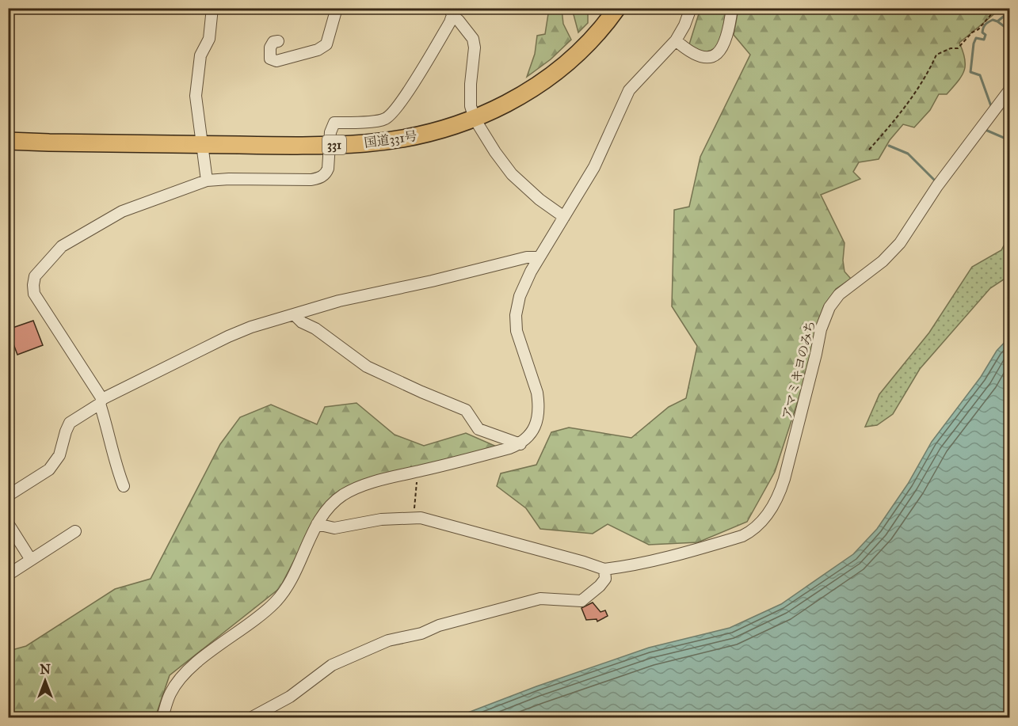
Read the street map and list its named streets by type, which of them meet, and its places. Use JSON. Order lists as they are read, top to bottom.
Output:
{
  "streets": {
    "highway": ["国道331号", "331"],
    "street": ["アマミキヨのみち"]
  },
  "north": "top"
}
